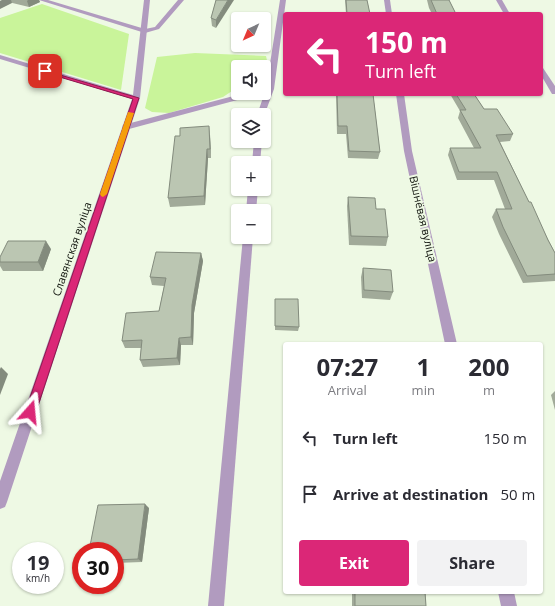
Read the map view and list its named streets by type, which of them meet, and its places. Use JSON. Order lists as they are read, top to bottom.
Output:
{
  "streets": {
    "street": ["Вішнёвая вуліца", "Славянская вуліца"]
  },
  "north": "bottom left",
  "page": {
    "map_buttons": ["+", "−"],
    "turn": ["150 m", "Turn left"],
    "eta": [
      "07:27",
      "Arrival",
      "1",
      "min",
      "200",
      "m"
    ],
    "list": [
      {
        "name": "Turn left",
        "value": "150 m"
      },
      {
        "name": "Arrive at destination",
        "value": "50 m"
      }
    ],
    "buttons": ["Exit", "Share"],
    "speed": "19 km/h",
    "limit": "30"
  }
}
